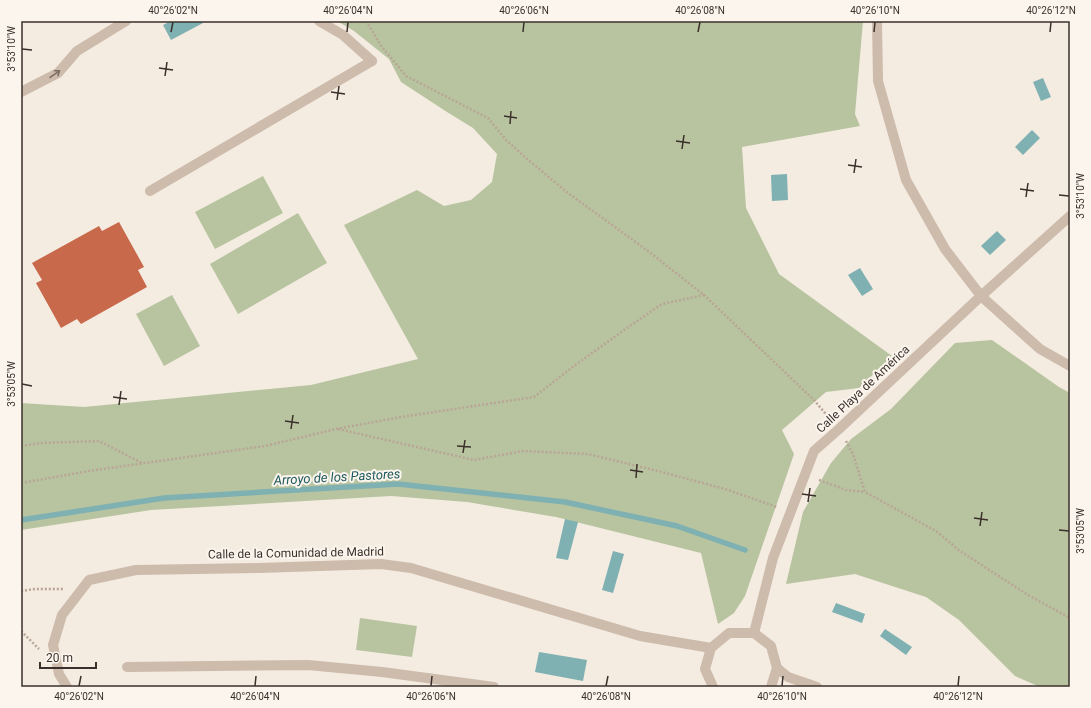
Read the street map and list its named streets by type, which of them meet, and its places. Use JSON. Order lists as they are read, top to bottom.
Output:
{
  "streets": {
    "street": ["Calle Playa de América", "Calle de la Comunidad de Madrid"]
  },
  "water": ["Arroyo de los Pastores"],
  "scale_bar": "20 m",
  "coordinates": [
    "40°26'02\"N",
    "40°26'04\"N",
    "40°26'06\"N",
    "40°26'08\"N",
    "40°26'10\"N",
    "40°26'12\"N",
    "3°53'10\"W",
    "3°53'05\"W"
  ]
}
